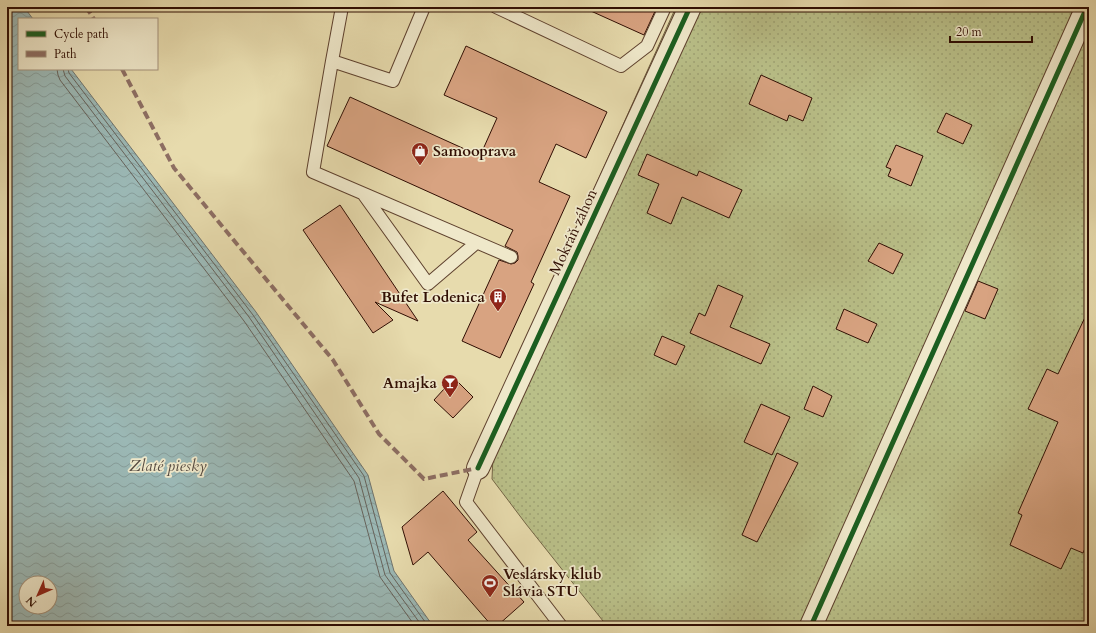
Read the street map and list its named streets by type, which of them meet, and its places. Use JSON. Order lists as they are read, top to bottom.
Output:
{
  "streets": {
    "street": ["Mokráň záhon"]
  },
  "water": ["Zlaté piesky"],
  "places": {
    "shop": ["Samooprava"],
    "building": ["Bufet Lodenica"],
    "bar": ["Amajka"],
    "sports": ["Veslársky klub Slávia STU"]
  },
  "legend": ["Cycle path", "Path"],
  "scale_bar": "20 m",
  "north": "bottom left"
}
